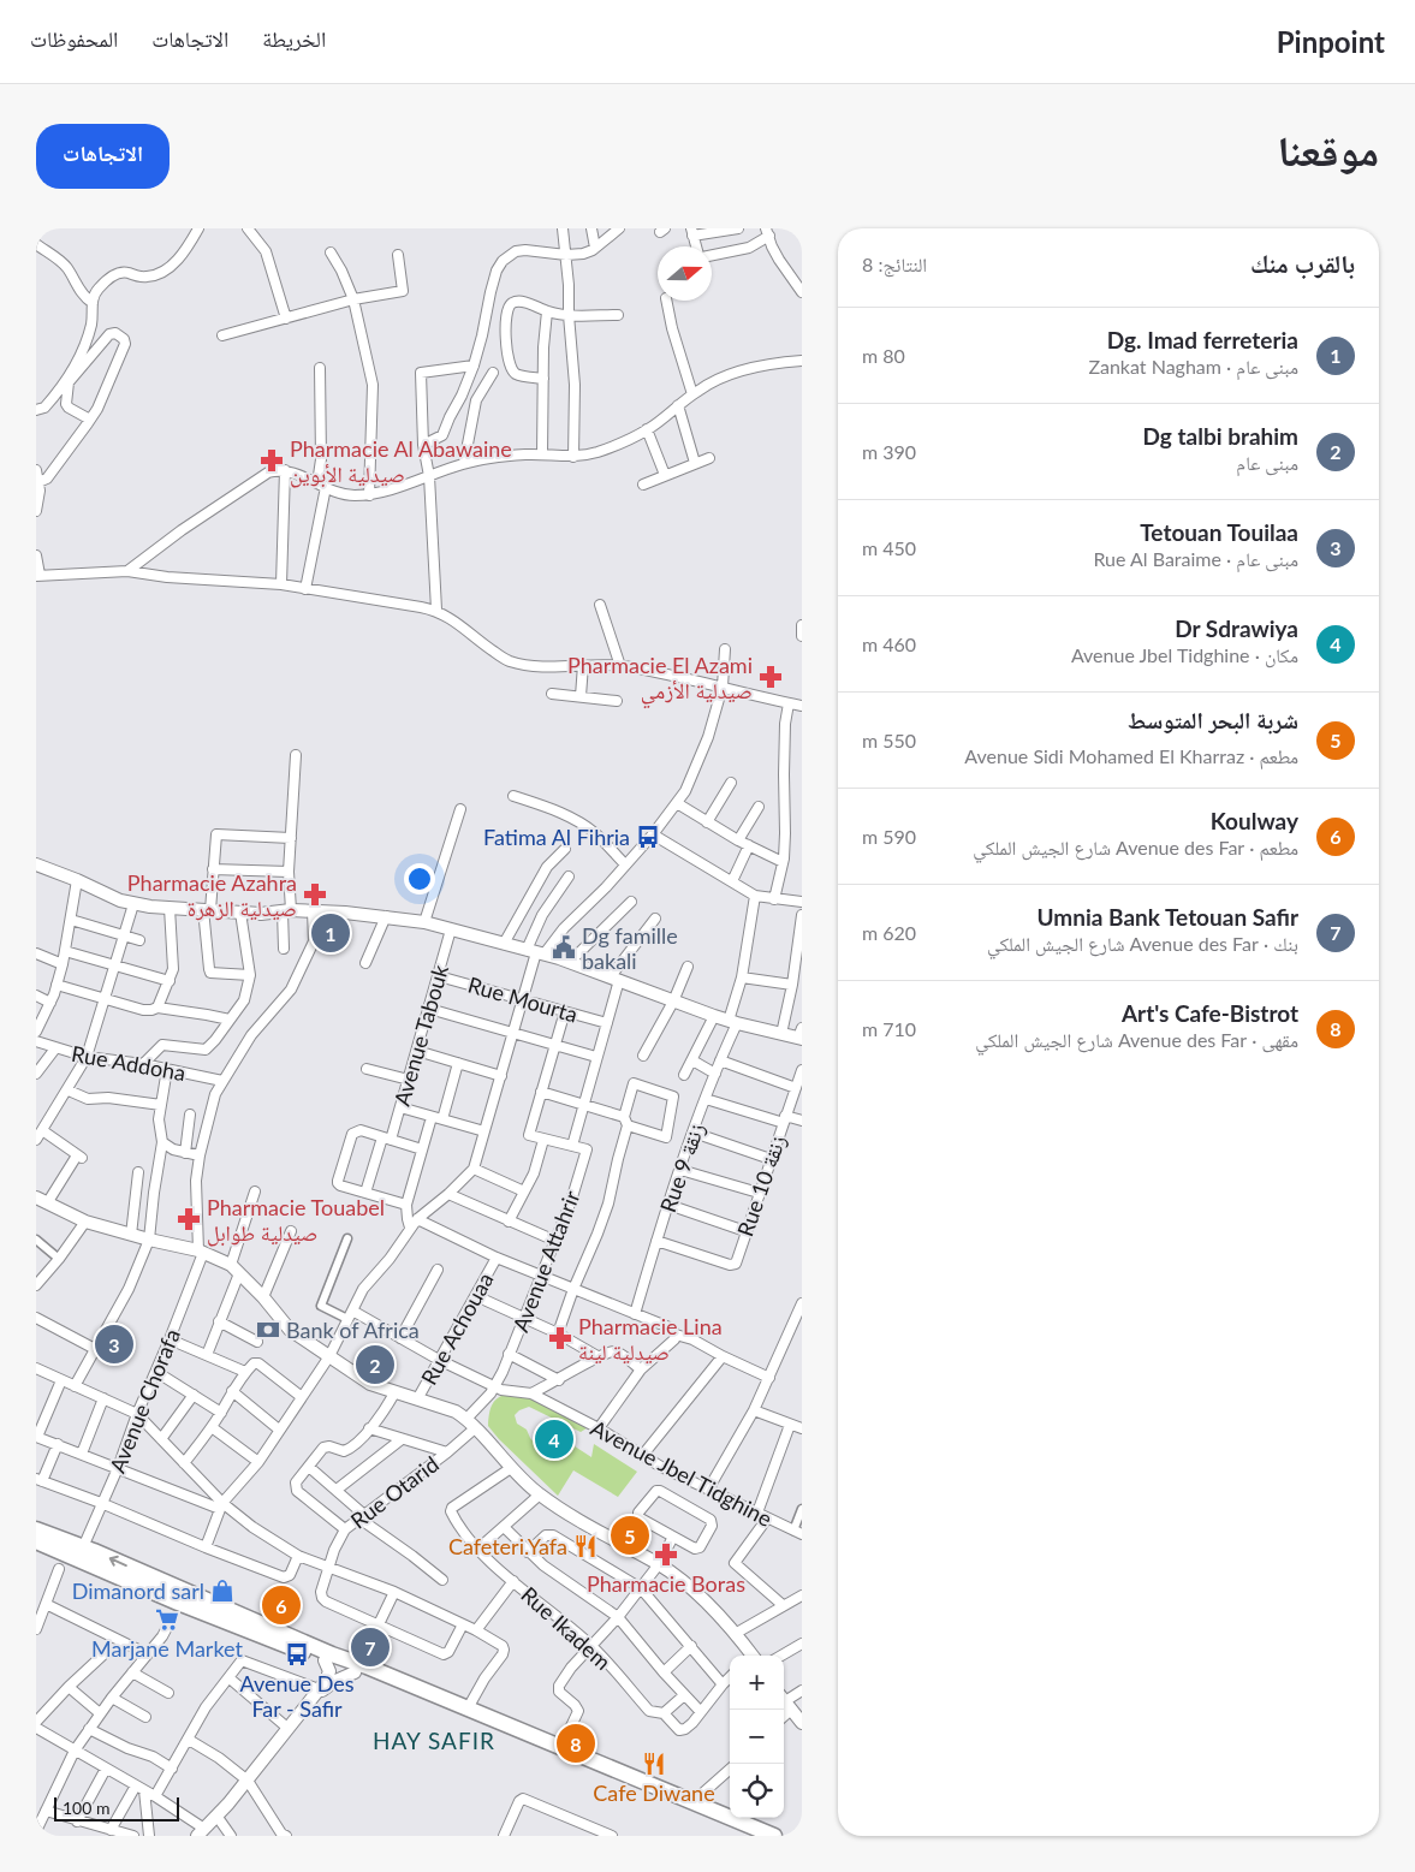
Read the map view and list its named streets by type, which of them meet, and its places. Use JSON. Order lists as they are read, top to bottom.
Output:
{
  "streets": {
    "street": [
      "Rue Mourta",
      "Avenue Tabouk",
      "Rue Addoha",
      "Rue 9 زنقة",
      "Rue 10 زنقة",
      "Avenue Attahrir",
      "Rue Achouaa",
      "Avenue Chorafa",
      "Avenue Jbel Tidghine",
      "Rue Otarid",
      "Rue Ikadem"
    ]
  },
  "crossings": [
    ["Rue Mourta", "Avenue Tabouk"],
    ["Rue 9 زنقة", "Rue 10 زنقة"],
    ["Avenue Attahrir", "Avenue Jbel Tidghine"],
    ["Avenue Attahrir", "Rue Otarid"],
    ["Rue Achouaa", "Avenue Jbel Tidghine"]
  ],
  "districts": ["HAY SAFIR"],
  "places": {
    "pharmacy": [
      "Pharmacie Al Abawaine صيدلية الأبوين",
      "Pharmacie El Azami صيدلية الأزمي",
      "Pharmacie Azahra صيدلية الزهرة",
      "Pharmacie Touabel صيدلية طوابل",
      "Pharmacie Lina صيدلية لينة",
      "Pharmacie Boras"
    ],
    "bus stop": ["Fatima Al Fihria", "Avenue Des Far - Safir"],
    "public building": ["Dg famille bakali"],
    "bank": ["Bank of Africa"],
    "restaurant": ["Cafeteri.Yafa", "Cafe Diwane"],
    "shop": ["Dimanord sarl"],
    "supermarket": ["Marjane Market"]
  },
  "scale_bar": "100 m",
  "north": "right",
  "page": {
    "header": "Pinpoint",
    "nav": ["الخريطة", "الاتجاهات", "المحفوظات"],
    "title": "موقعنا",
    "buttons": "الاتجاهات",
    "heading": ["بالقرب منك", "النتائج: 8"],
    "list": [
      {
        "mark": "1",
        "name": "Dg. Imad ferreteria",
        "note": "مبنى عام · Zankat Nagham",
        "value": "80 m"
      },
      {
        "mark": "2",
        "name": "Dg talbi brahim",
        "note": "مبنى عام",
        "value": "390 m"
      },
      {
        "mark": "3",
        "name": "Tetouan Touilaa",
        "note": "مبنى عام · Rue Al Baraime",
        "value": "450 m"
      },
      {
        "mark": "4",
        "name": "Dr Sdrawiya",
        "note": "مكان · Avenue Jbel Tidghine",
        "value": "460 m"
      },
      {
        "mark": "5",
        "name": "شربة البحر المتوسط",
        "note": "مطعم · Avenue Sidi Mohamed El Kharraz",
        "value": "550 m"
      },
      {
        "mark": "6",
        "name": "Koulway",
        "note": "مطعم · Avenue des Far شارع الجيش الملكي",
        "value": "590 m"
      },
      {
        "mark": "7",
        "name": "Umnia Bank Tetouan Safir",
        "note": "بنك · Avenue des Far شارع الجيش الملكي",
        "value": "620 m"
      },
      {
        "mark": "8",
        "name": "Art's Cafe-Bistrot",
        "note": "مقهى · Avenue des Far شارع الجيش الملكي",
        "value": "710 m"
      }
    ],
    "pins": [
      "1",
      "3",
      "2",
      "4",
      "5",
      "6",
      "7",
      "8"
    ],
    "map_buttons": ["+", "−"],
    "scale": "100 m"
  }
}
